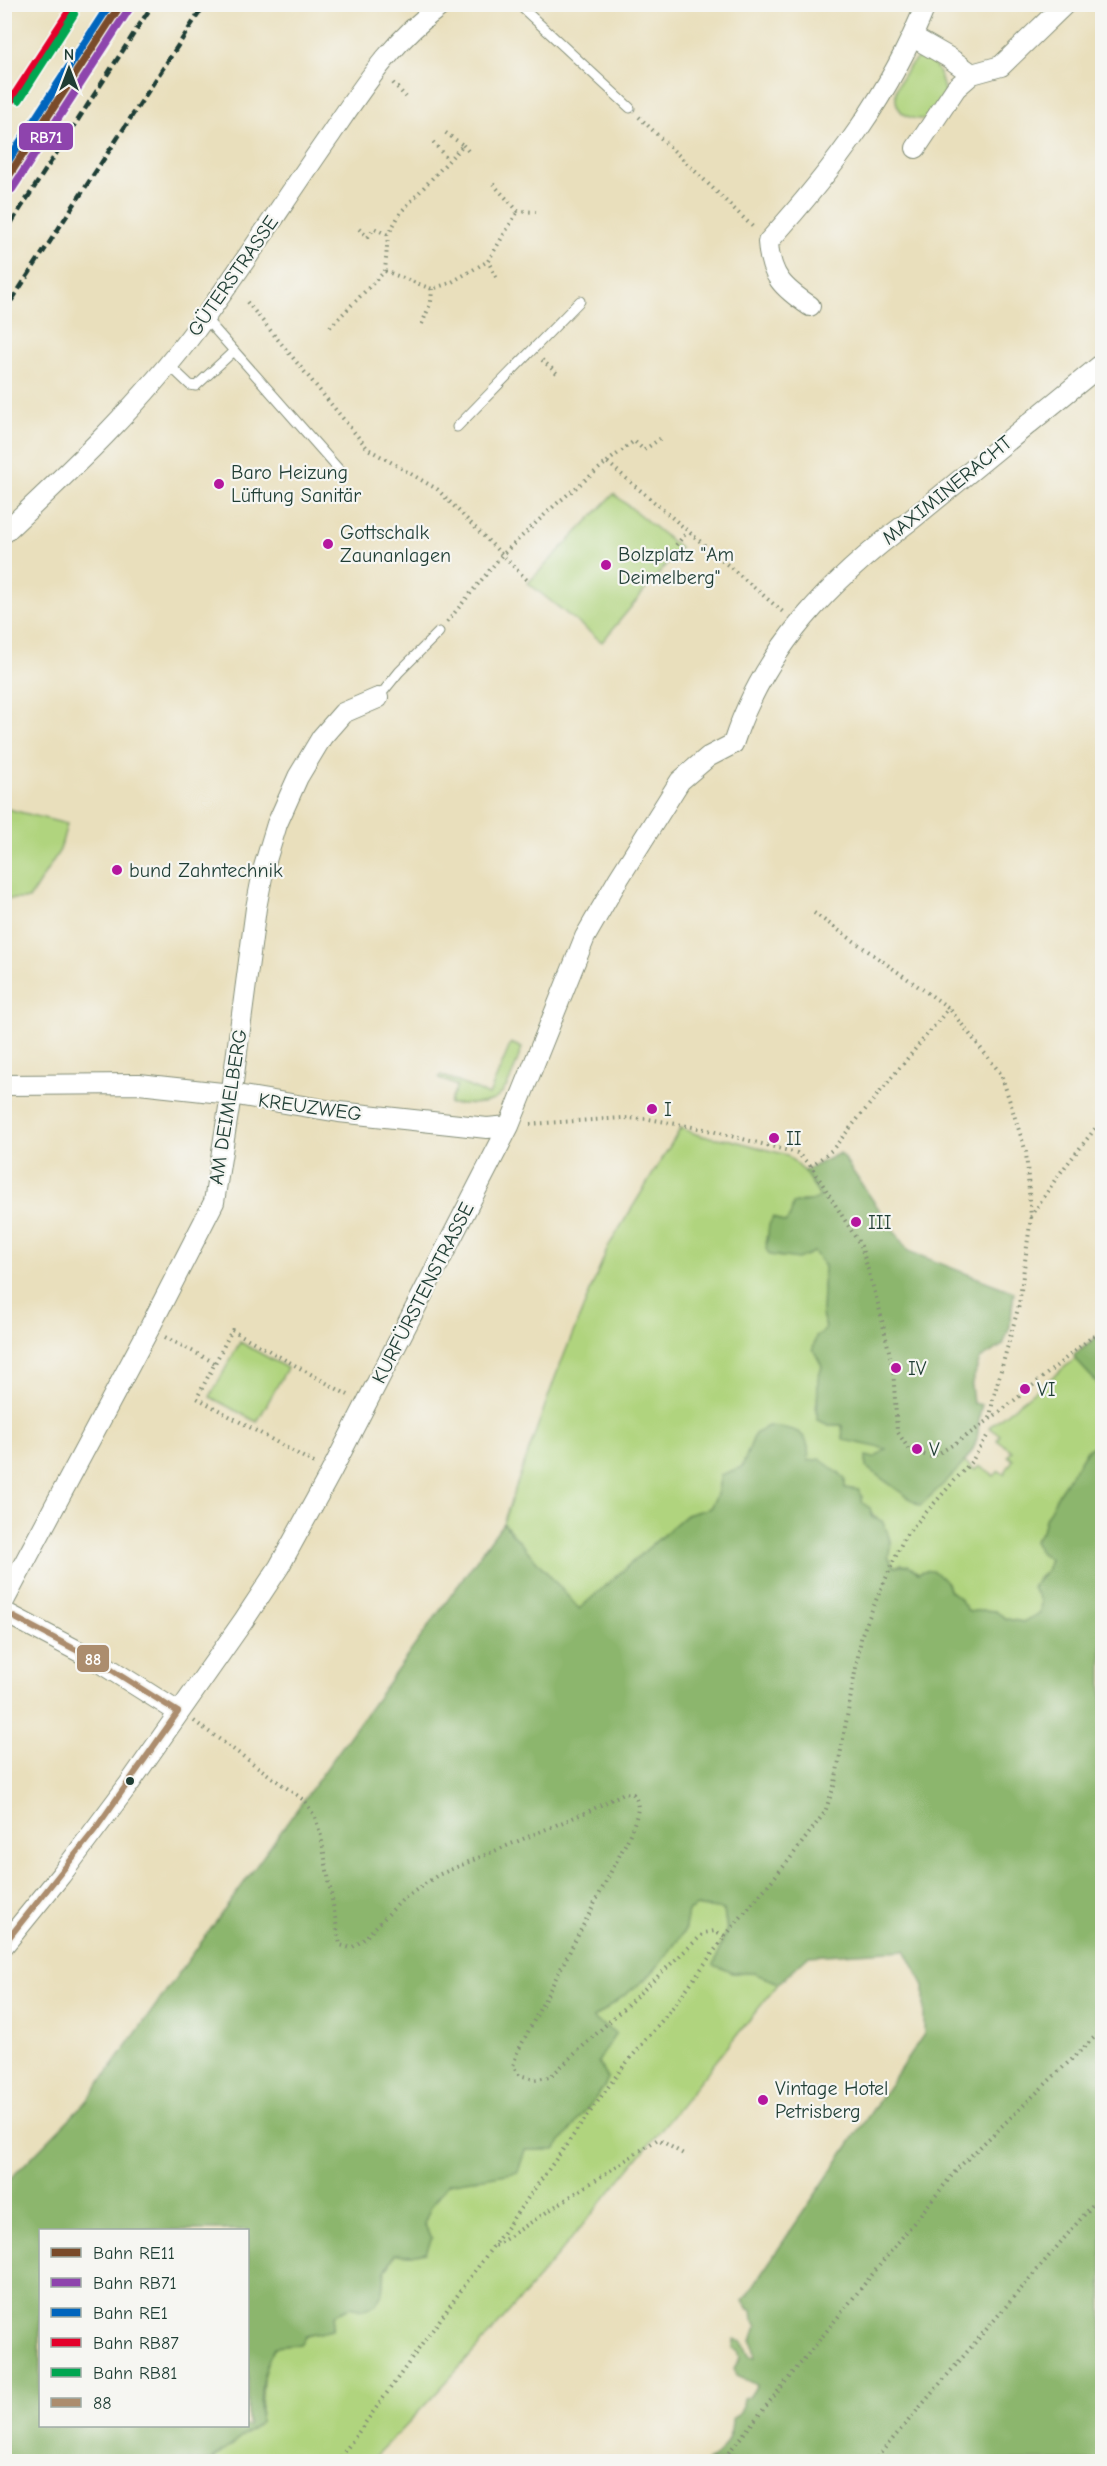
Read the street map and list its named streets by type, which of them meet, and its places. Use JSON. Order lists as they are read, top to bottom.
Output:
{
  "streets": {
    "street": [
      "GÜTERSTRASSE",
      "MAXIMINERACHT",
      "AM DEIMELBERG",
      "KREUZWEG",
      "KURFÜRSTENSTRASSE"
    ]
  },
  "crossings": [
    ["MAXIMINERACHT", "KURFÜRSTENSTRASSE"],
    ["AM DEIMELBERG", "KREUZWEG"],
    ["KREUZWEG", "KURFÜRSTENSTRASSE"]
  ],
  "places": [
    "Baro Heizung Lüftung Sanitär",
    "Gottschalk Zaunanlagen",
    "Bolzplatz \"Am Deimelberg\"",
    "bund Zahntechnik",
    "I",
    "II",
    "III",
    "IV",
    "VI",
    "V",
    "Vintage Hotel Petrisberg"
  ],
  "lines": [
    "rail line RE11",
    "rail line RE1",
    "rail line RB87",
    "rail line RB71",
    "rail line RB81",
    "transit line 88"
  ],
  "legend": [
    "Bahn RE11",
    "Bahn RB71",
    "Bahn RE1",
    "Bahn RB87",
    "Bahn RB81",
    "88"
  ],
  "north": "top"
}
